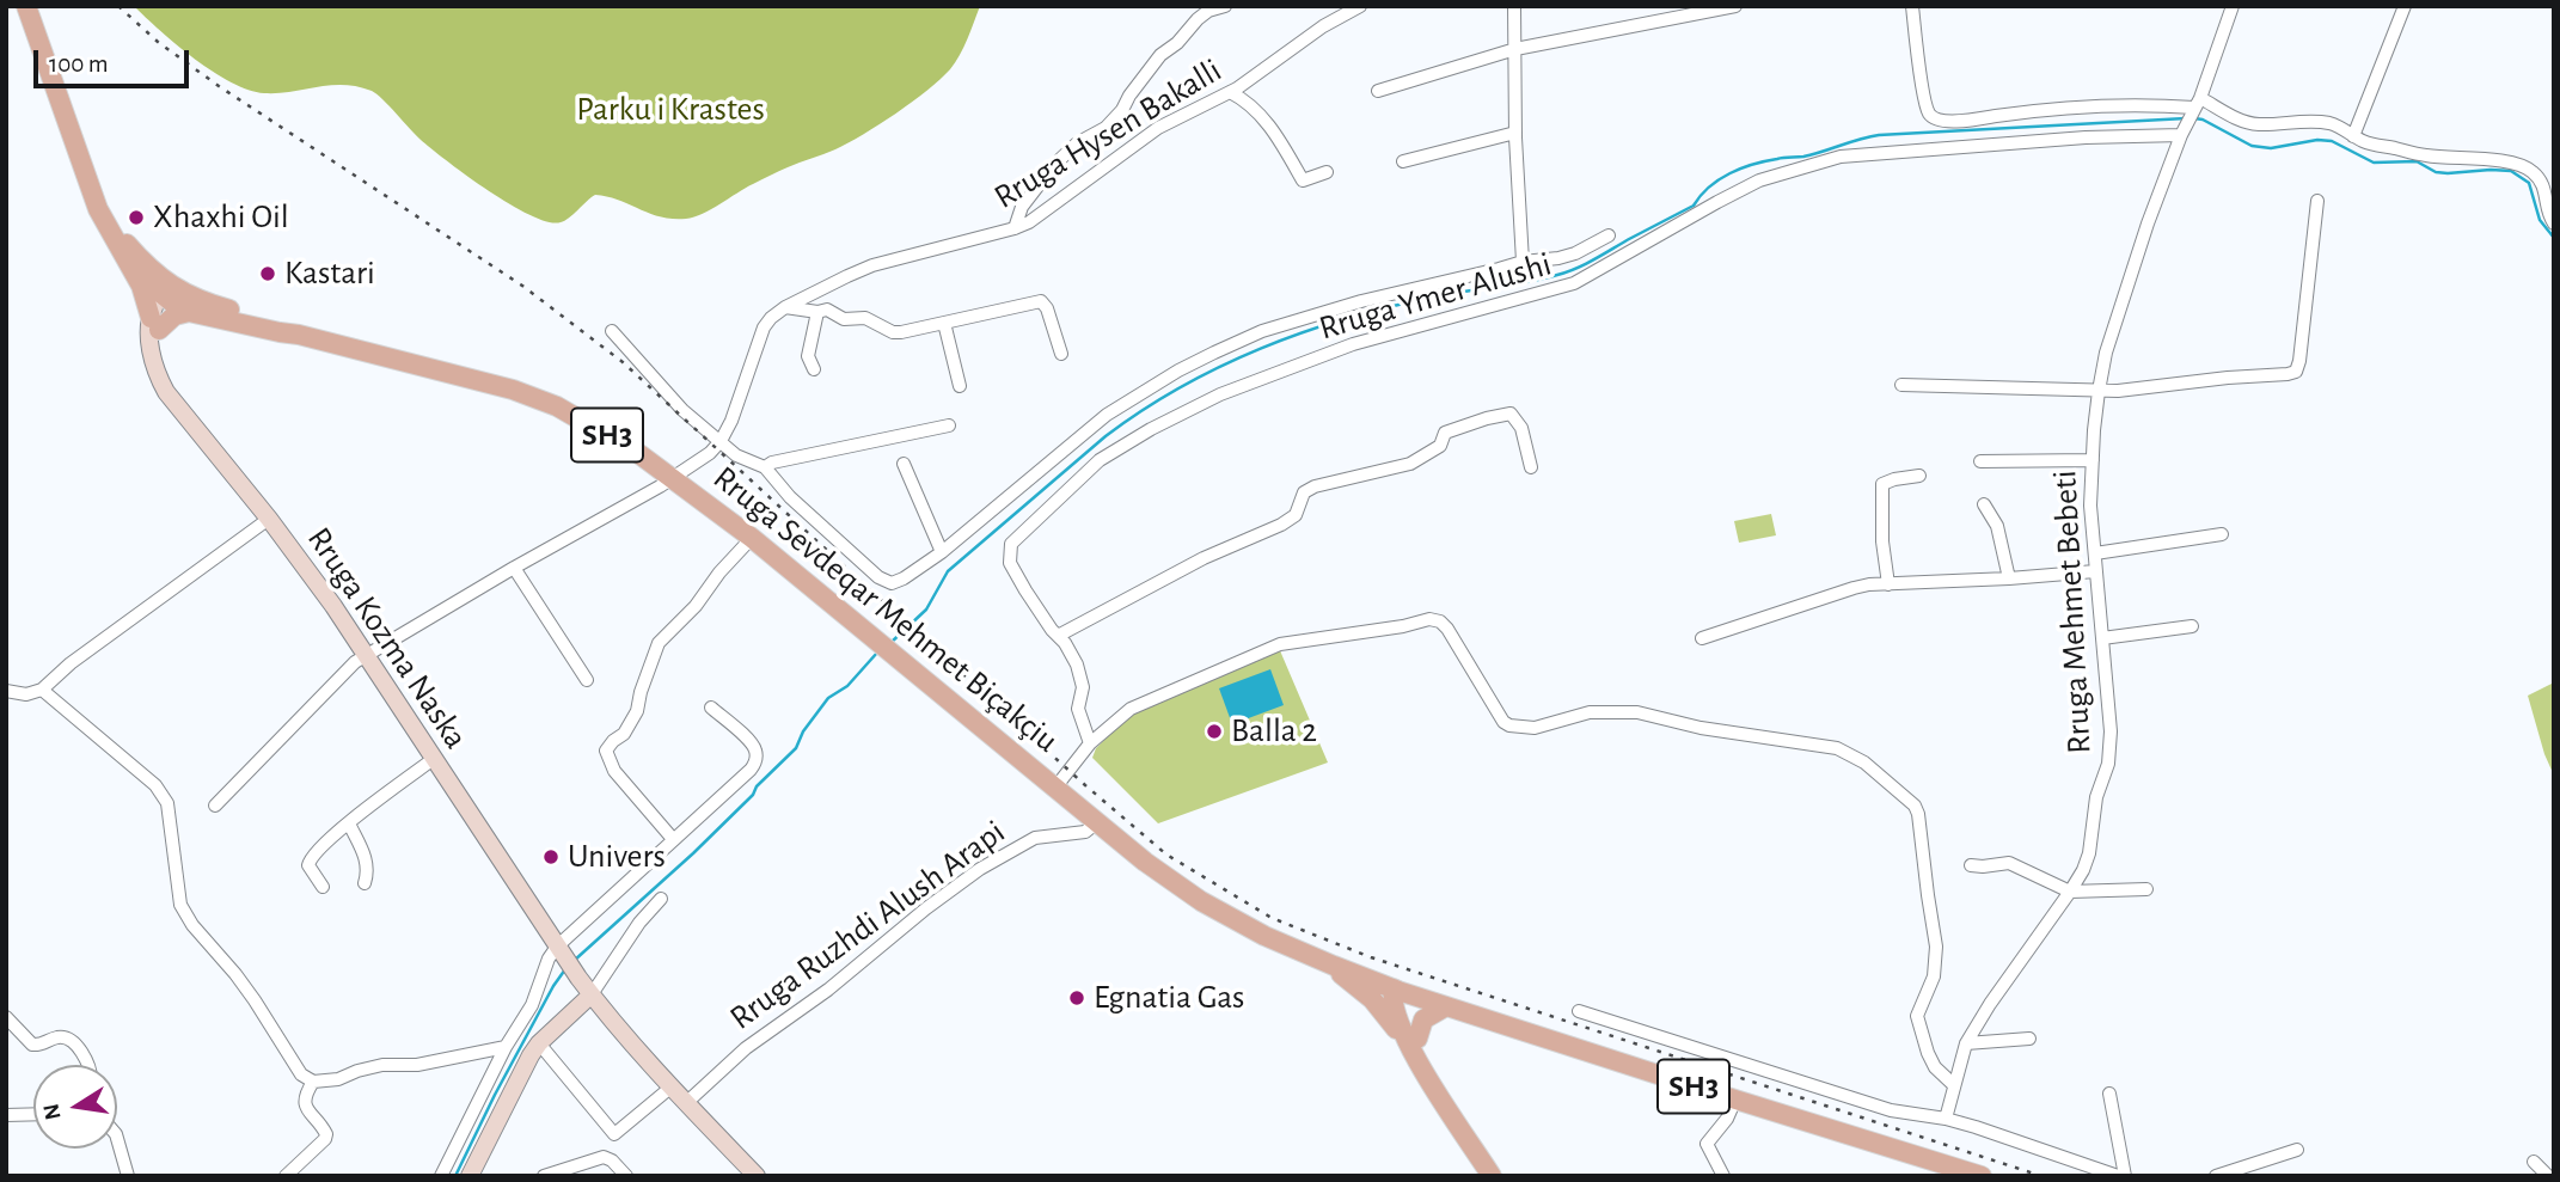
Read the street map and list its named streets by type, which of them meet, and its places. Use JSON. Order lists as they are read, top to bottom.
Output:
{
  "streets": {
    "main road": ["SH3", "Rruga Sevdeqar Mehmet Biçakçiu", "Rruga Kozma Naska"],
    "street": [
      "Rruga Hysen Bakalli",
      "Rruga Ymer Alushi",
      "Rruga Mehmet Bebeti",
      "Rruga Ruzhdi Alush Arapi"
    ]
  },
  "crossings": [
    ["Rruga Hysen Bakalli", "Rruga Sevdeqar Mehmet Biçakçiu"],
    ["Rruga Hysen Bakalli", "Rruga Kozma Naska"],
    ["Rruga Ymer Alushi", "Rruga Mehmet Bebeti"],
    ["SH3", "Rruga Sevdeqar Mehmet Biçakçiu"],
    ["Rruga Sevdeqar Mehmet Biçakçiu", "Rruga Ruzhdi Alush Arapi"]
  ],
  "parks": ["Parku i Krastes"],
  "places": [
    "Xhaxhi Oil",
    "Kastari",
    "Balla 2",
    "Univers",
    "Egnatia Gas"
  ],
  "scale_bar": "100 m",
  "north": "left"
}
